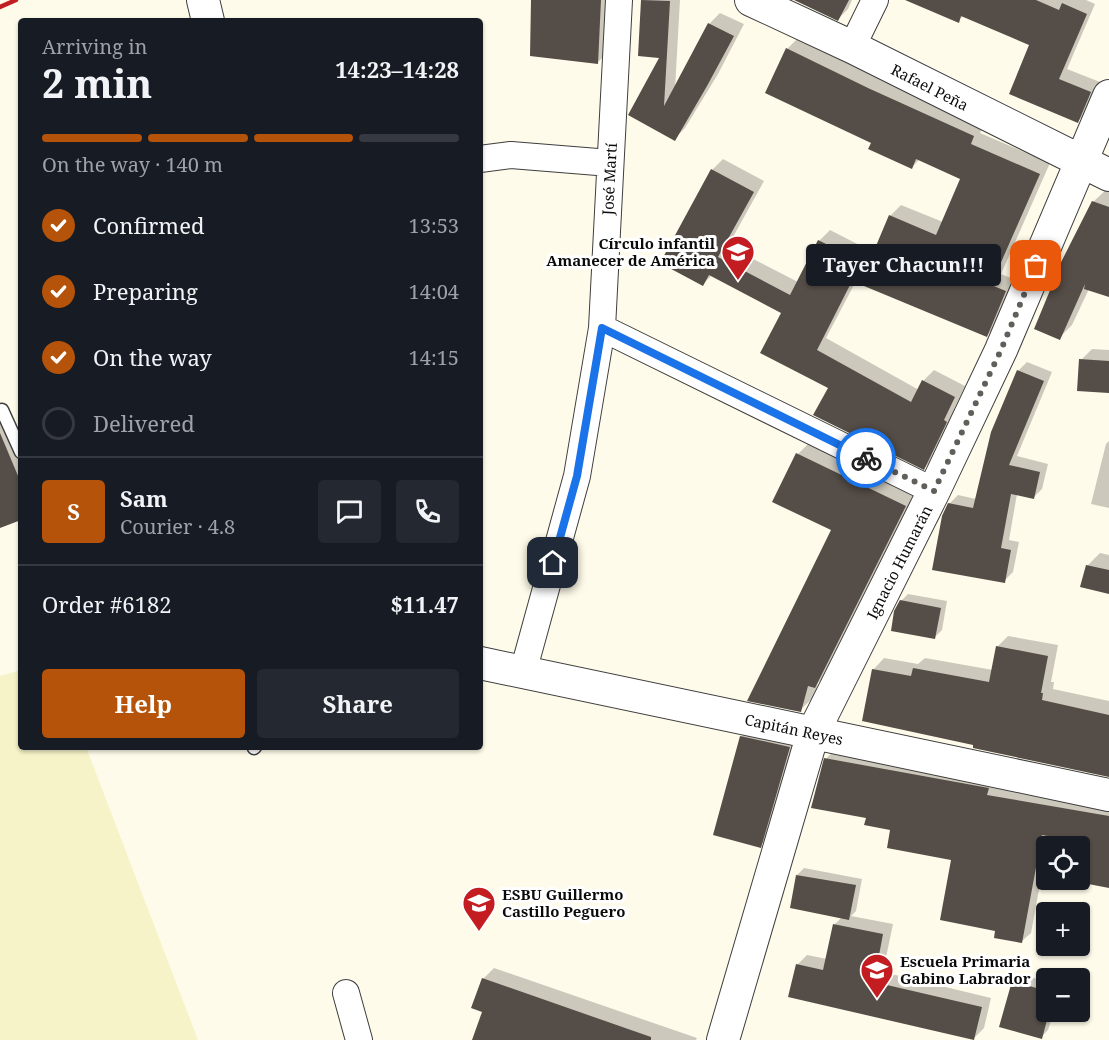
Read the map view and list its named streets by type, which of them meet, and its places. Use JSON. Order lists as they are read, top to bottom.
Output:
{
  "streets": {
    "street": [
      "Rafael Peña",
      "José Martí",
      "Ignacio Humarán",
      "Capitán Reyes"
    ]
  },
  "crossings": [
    ["Rafael Peña", "Ignacio Humarán"],
    ["José Martí", "Capitán Reyes"],
    ["Ignacio Humarán", "Capitán Reyes"]
  ],
  "places": {
    "other": ["Tayer Chacun!!!"],
    "school or university": ["Círculo infantil Amanecer de América", "ESBU Guillermo Castillo Peguero", "Escuela Primaria Gabino Labrador"]
  },
  "page": {
    "heading": ["2 min", "Arriving in", "14:23–14:28"],
    "panel": [
      "Sam",
      "Courier · 4.8",
      "Order #6182",
      "$11.47"
    ],
    "bar": "On the way · 140 m",
    "list": [
      ["Confirmed", "13:53"],
      ["Preparing", "14:04"],
      ["On the way", "14:15"],
      "Delivered"
    ],
    "bubble": "Tayer Chacun!!!",
    "round": "S",
    "buttons": ["Help", "Share"],
    "map_buttons": ["+", "−"]
  }
}
